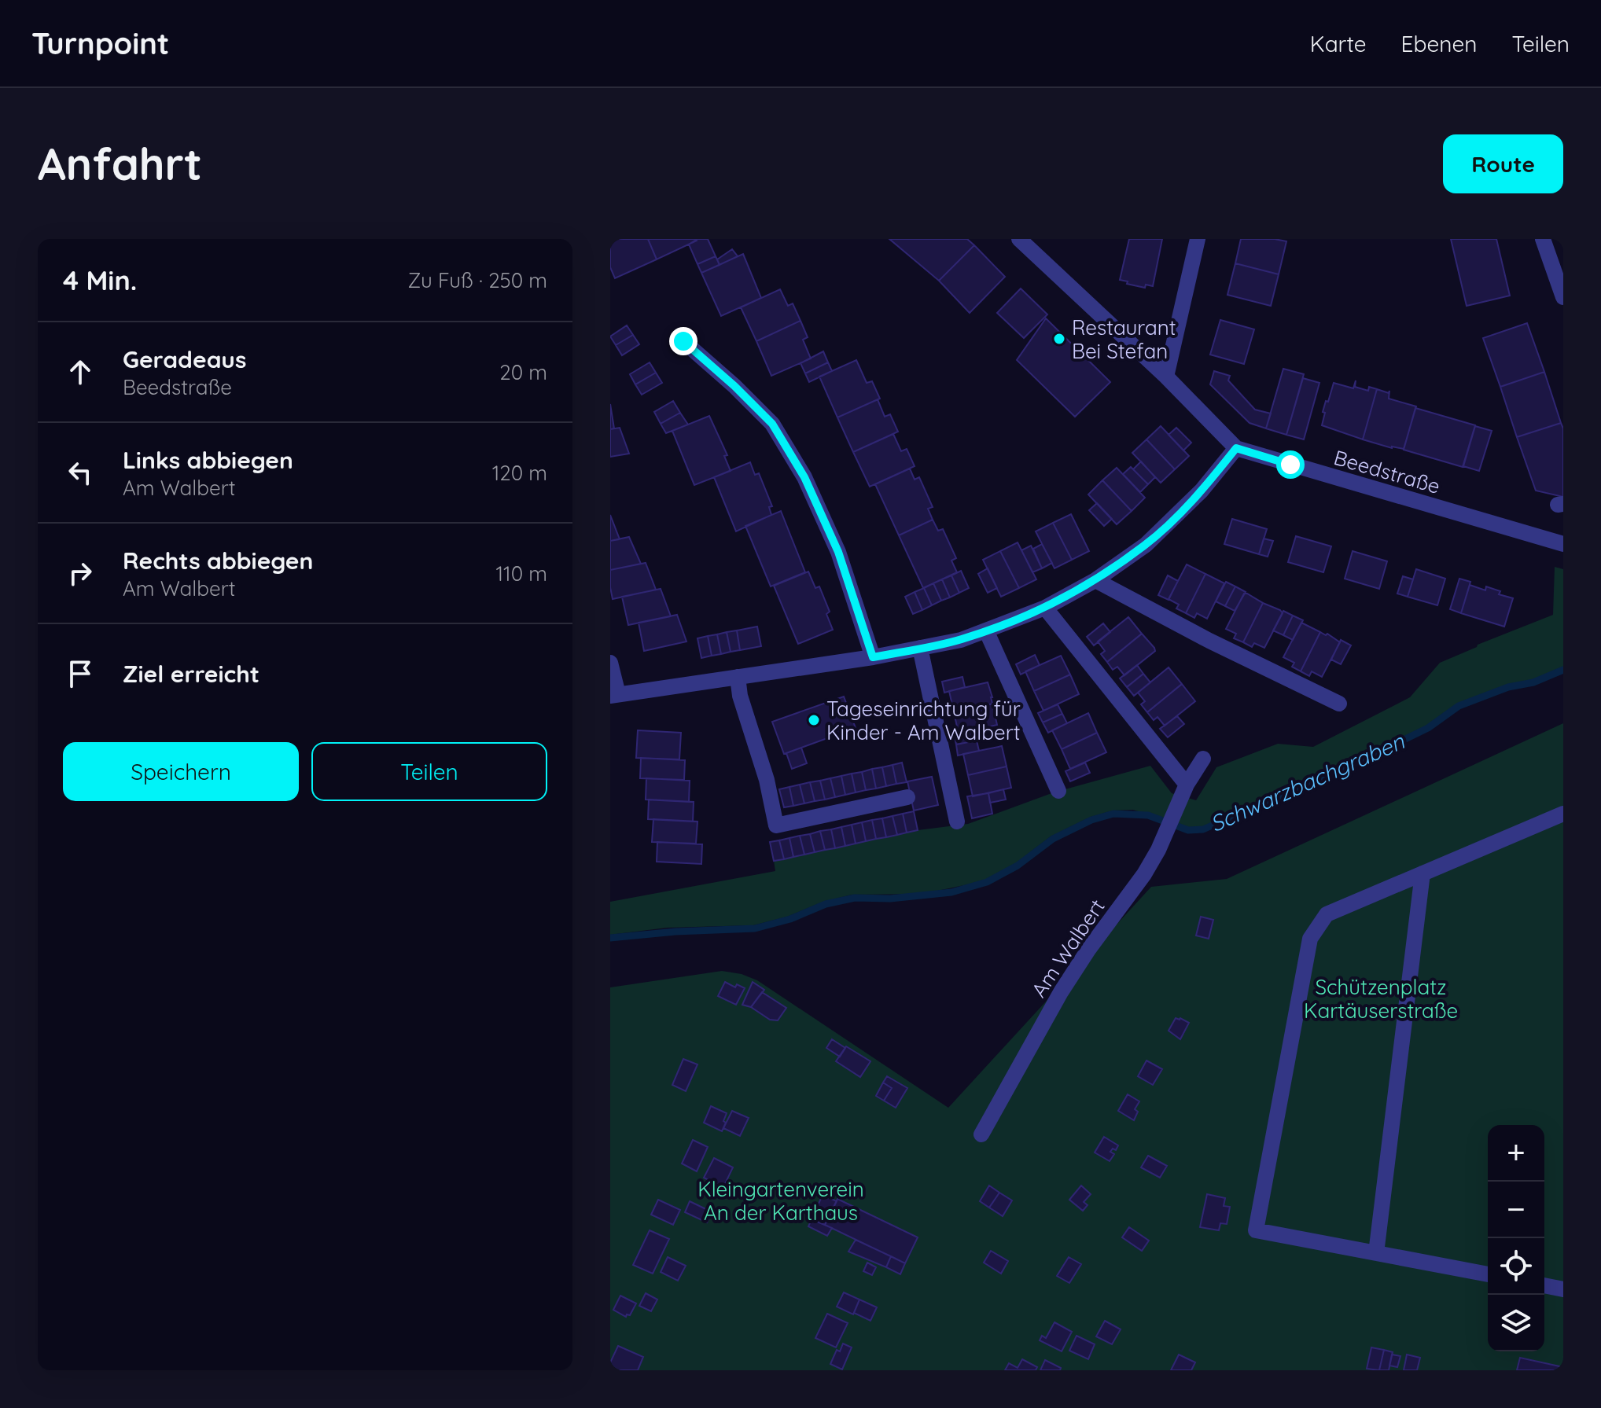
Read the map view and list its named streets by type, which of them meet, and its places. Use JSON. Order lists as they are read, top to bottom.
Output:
{
  "streets": {
    "street": ["Beedstraße", "Am Walbert"]
  },
  "water": ["Schwarzbachgraben"],
  "parks": ["Schützenplatz Kartäuserstraße", "Kleingartenverein An der Karthaus"],
  "places": ["Restaurant Bei Stefan", "Tageseinrichtung für Kinder - Am Walbert"],
  "page": {
    "header": "Turnpoint",
    "nav": ["Karte", "Ebenen", "Teilen"],
    "buttons": [
      "Route",
      ["Speichern", "Teilen"]
    ],
    "title": "Anfahrt",
    "heading": ["4 Min.", "Zu Fuß · 250 m"],
    "list": [
      ["Geradeaus", "Beedstraße", "20 m"],
      ["Links abbiegen", "Am Walbert", "120 m"],
      ["Rechts abbiegen", "Am Walbert", "110 m"],
      "Ziel erreicht"
    ],
    "map_buttons": ["+", "−"]
  }
}
